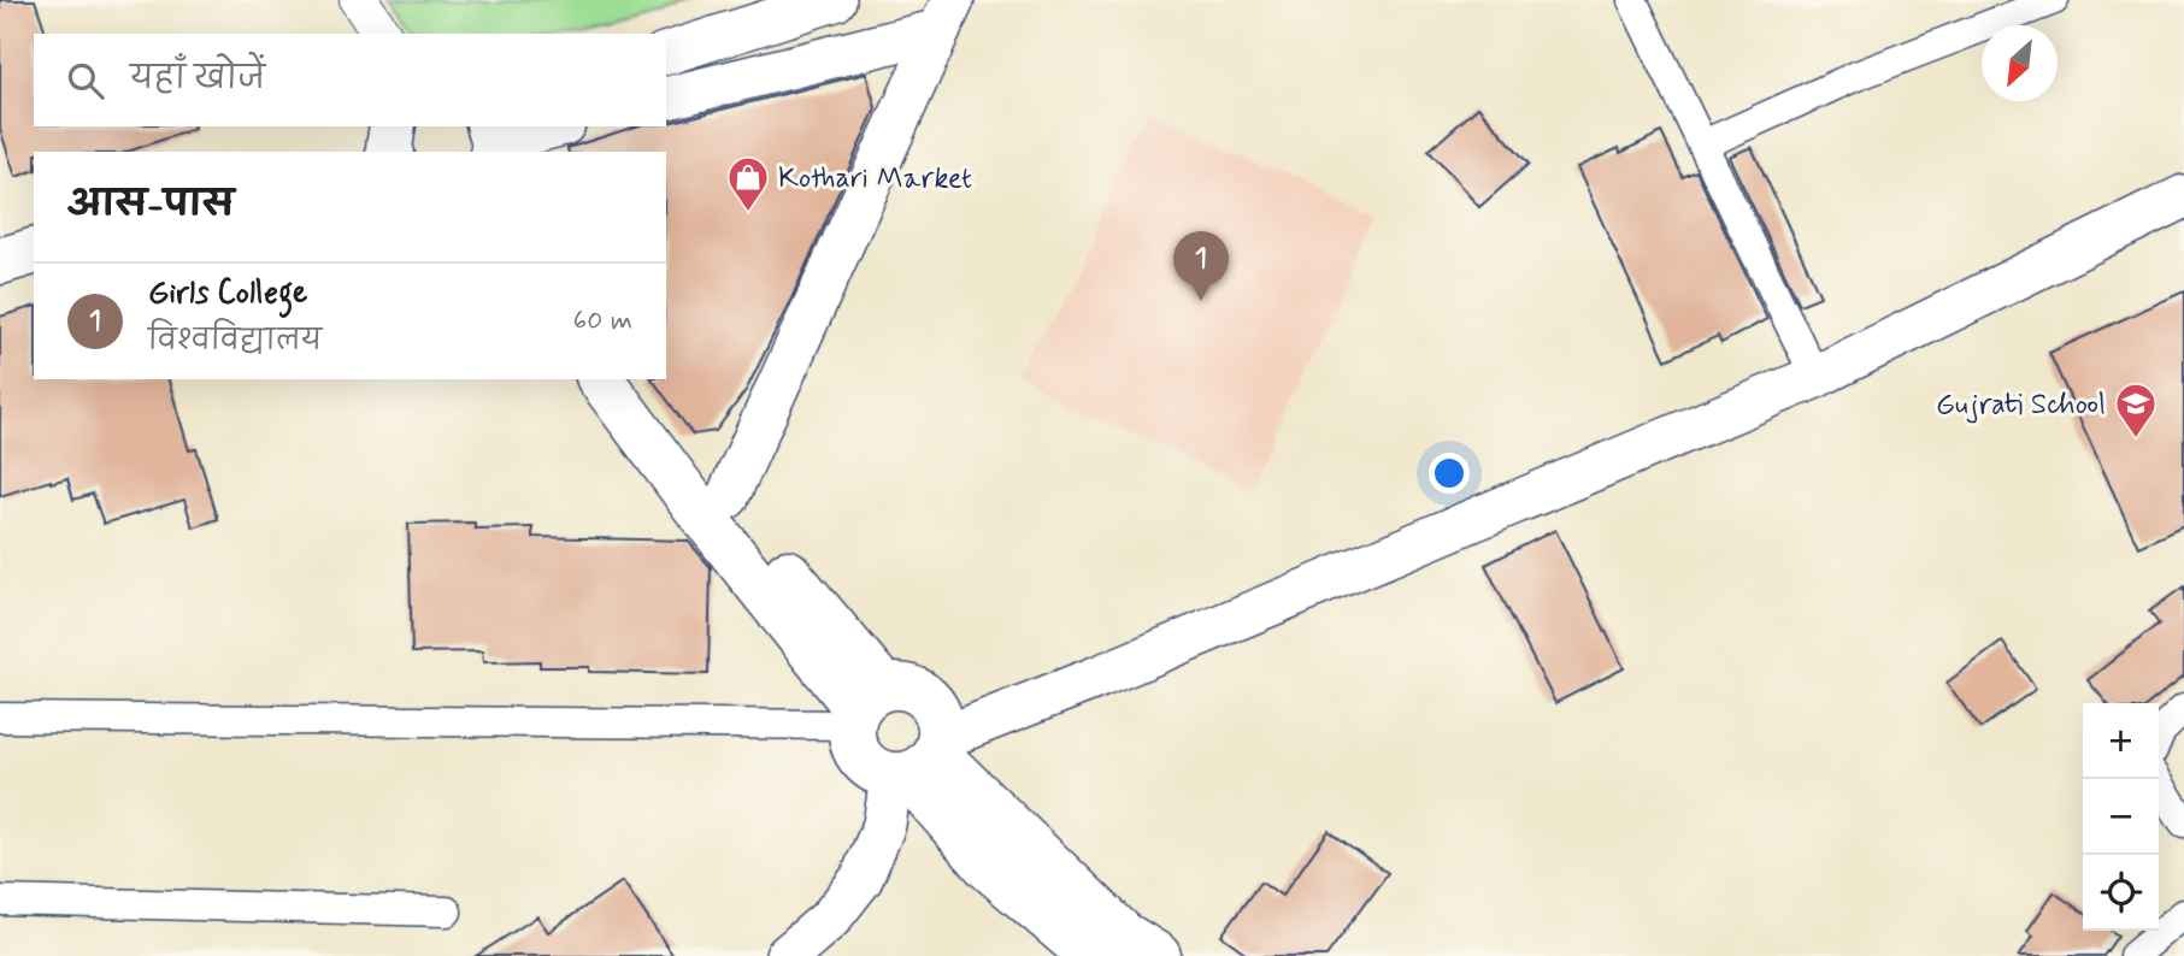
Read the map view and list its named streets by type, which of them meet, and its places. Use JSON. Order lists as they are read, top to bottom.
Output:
{
  "places": {
    "shop": ["Kothari Market"],
    "school or university": ["Gujrati School"]
  },
  "north": "bottom left",
  "page": {
    "search": "यहाँ खोजें",
    "heading": "आस-पास",
    "pins": "1",
    "list": [
      {
        "mark": "1",
        "name": "Girls College",
        "note": "विश्वविद्यालय",
        "value": "60 m"
      }
    ],
    "map_buttons": ["+", "−"]
  }
}
